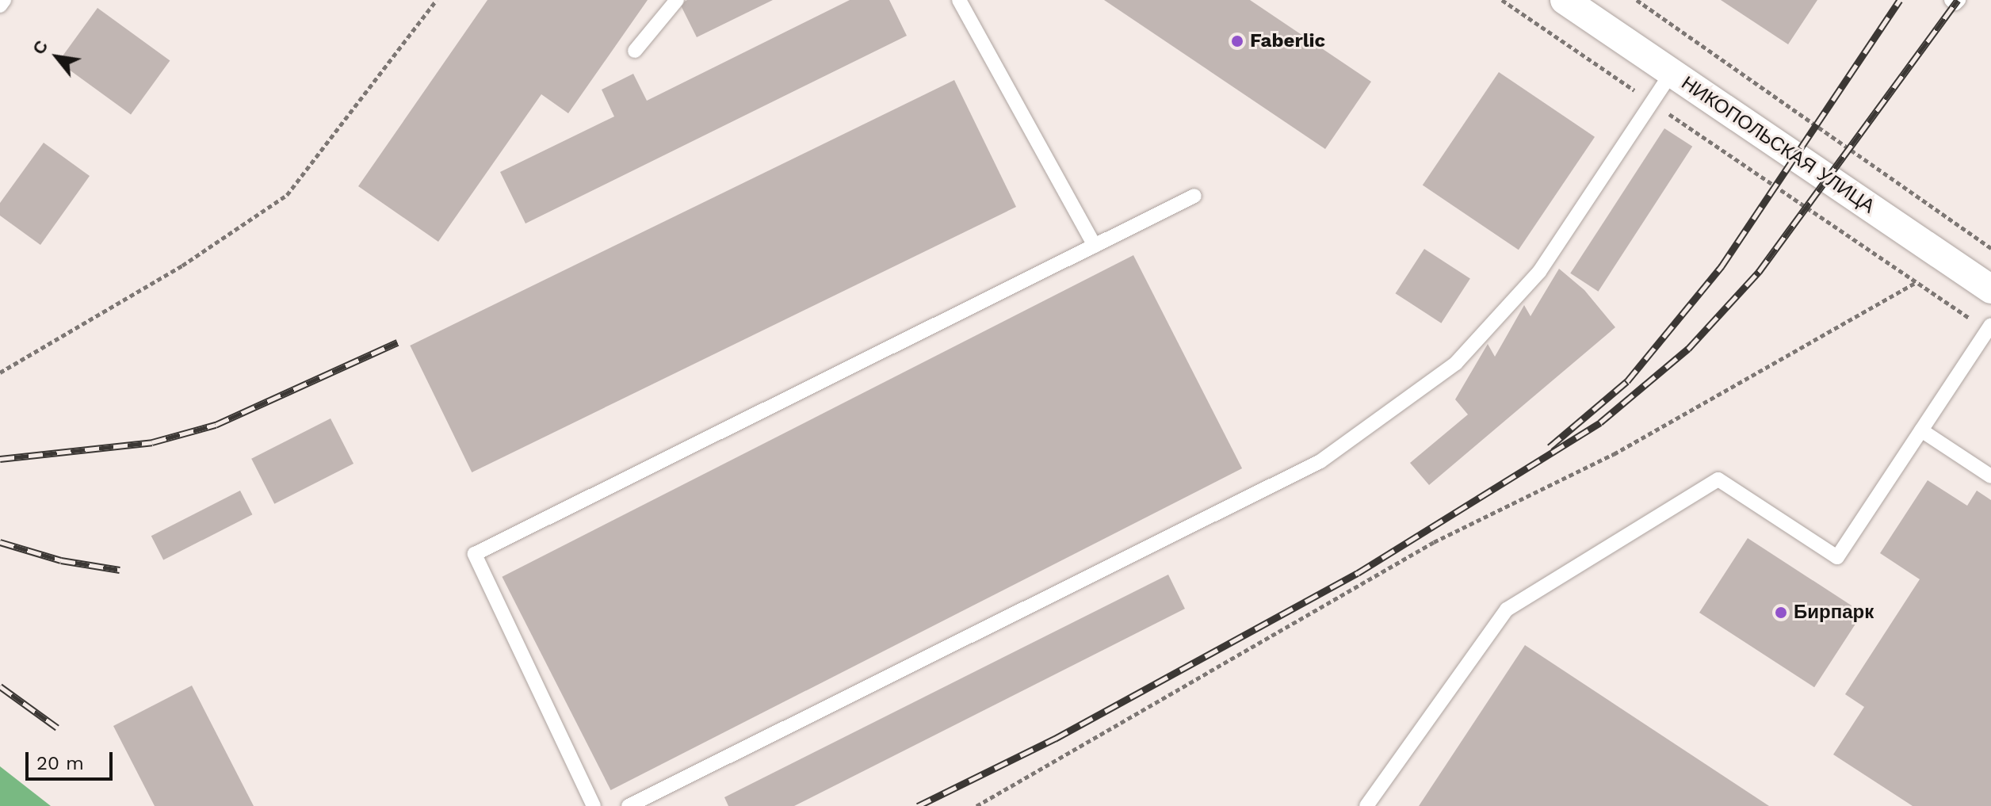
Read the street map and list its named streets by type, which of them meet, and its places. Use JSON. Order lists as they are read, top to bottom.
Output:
{
  "streets": {
    "street": ["НИКОПОЛЬСКАЯ УЛИЦА"]
  },
  "places": ["Faberlic", "Бирпарк"],
  "scale_bar": "20 m",
  "north": "top left"
}
